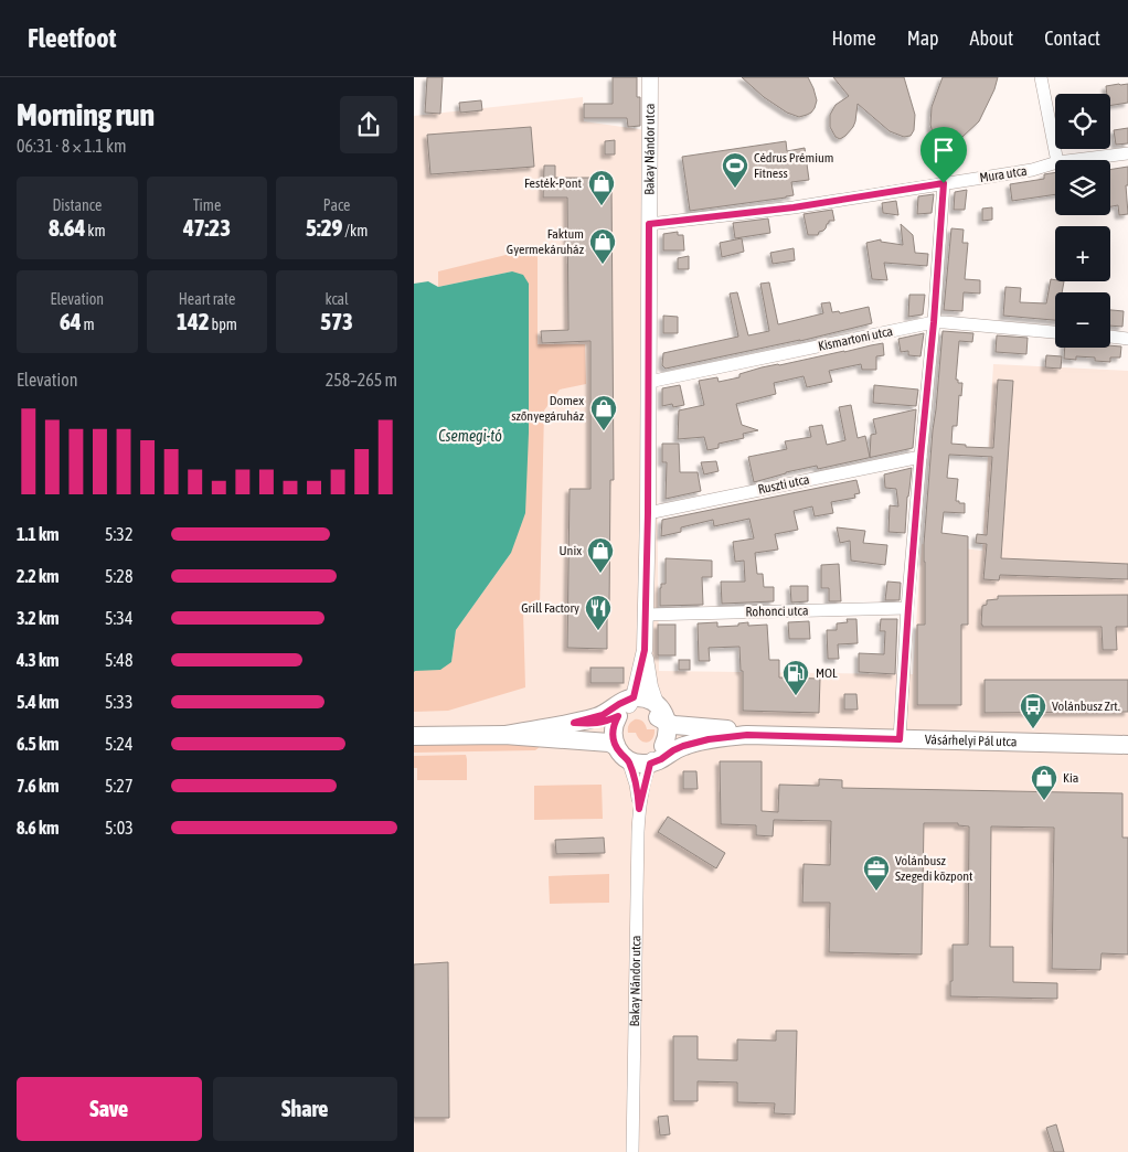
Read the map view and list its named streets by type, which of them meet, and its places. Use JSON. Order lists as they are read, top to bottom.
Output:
{
  "streets": {
    "main road": ["Vásárhelyi Pál utca"],
    "street": [
      "Bakay Nándor utca",
      "Mura utca",
      "Kismartoni utca",
      "Ruszti utca",
      "Rohonci utca"
    ]
  },
  "crossings": [
    ["Bakay Nándor utca", "Mura utca"],
    ["Bakay Nándor utca", "Kismartoni utca"],
    ["Bakay Nándor utca", "Ruszti utca"],
    ["Bakay Nándor utca", "Rohonci utca"],
    ["Bakay Nándor utca", "Vásárhelyi Pál utca"]
  ],
  "water": ["Csemegi-tó"],
  "places": {
    "sports": ["Cédrus Prémium Fitness"],
    "shop": [
      "Festék-Pont",
      "Faktum Gyermekáruház",
      "Domex szőnyegáruház",
      "Unix",
      "Kia"
    ],
    "restaurant": ["Grill Factory"],
    "fuel station": ["MOL"],
    "bus stop": ["Volánbusz Zrt."],
    "office": ["Volánbusz Szegedi központ"]
  },
  "page": {
    "header": "Fleetfoot",
    "nav": [
      "Home",
      "Map",
      "About",
      "Contact"
    ],
    "heading": ["Morning run", "06:31 · 8 × 1.1 km"],
    "map_buttons": ["+", "−"],
    "stats": [
      ["Distance", "8.64 km"],
      ["Time", "47:23"],
      ["Pace", "5:29 /km"],
      ["Elevation", "64 m"],
      ["Heart rate", "142 bpm"],
      ["kcal", "573"]
    ],
    "chart": ["Elevation", "258–265 m"],
    "list": [
      {
        "name": "1.1 km",
        "note": "5:32"
      },
      {
        "name": "2.2 km",
        "note": "5:28"
      },
      {
        "name": "3.2 km",
        "note": "5:34"
      },
      {
        "name": "4.3 km",
        "note": "5:48"
      },
      {
        "name": "5.4 km",
        "note": "5:33"
      },
      {
        "name": "6.5 km",
        "note": "5:24"
      },
      {
        "name": "7.6 km",
        "note": "5:27"
      },
      {
        "name": "8.6 km",
        "note": "5:03"
      }
    ],
    "buttons": ["Save", "Share"]
  }
}
